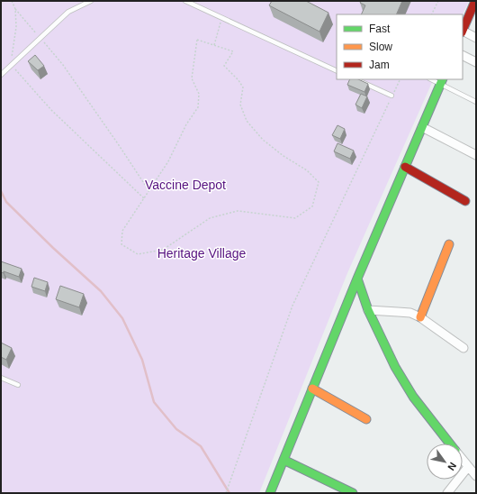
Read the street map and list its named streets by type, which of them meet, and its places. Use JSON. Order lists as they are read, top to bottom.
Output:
{
  "parks": ["Vaccine Depot", "Heritage Village"],
  "legend": ["Fast", "Slow", "Jam"],
  "north": "bottom right"
}
